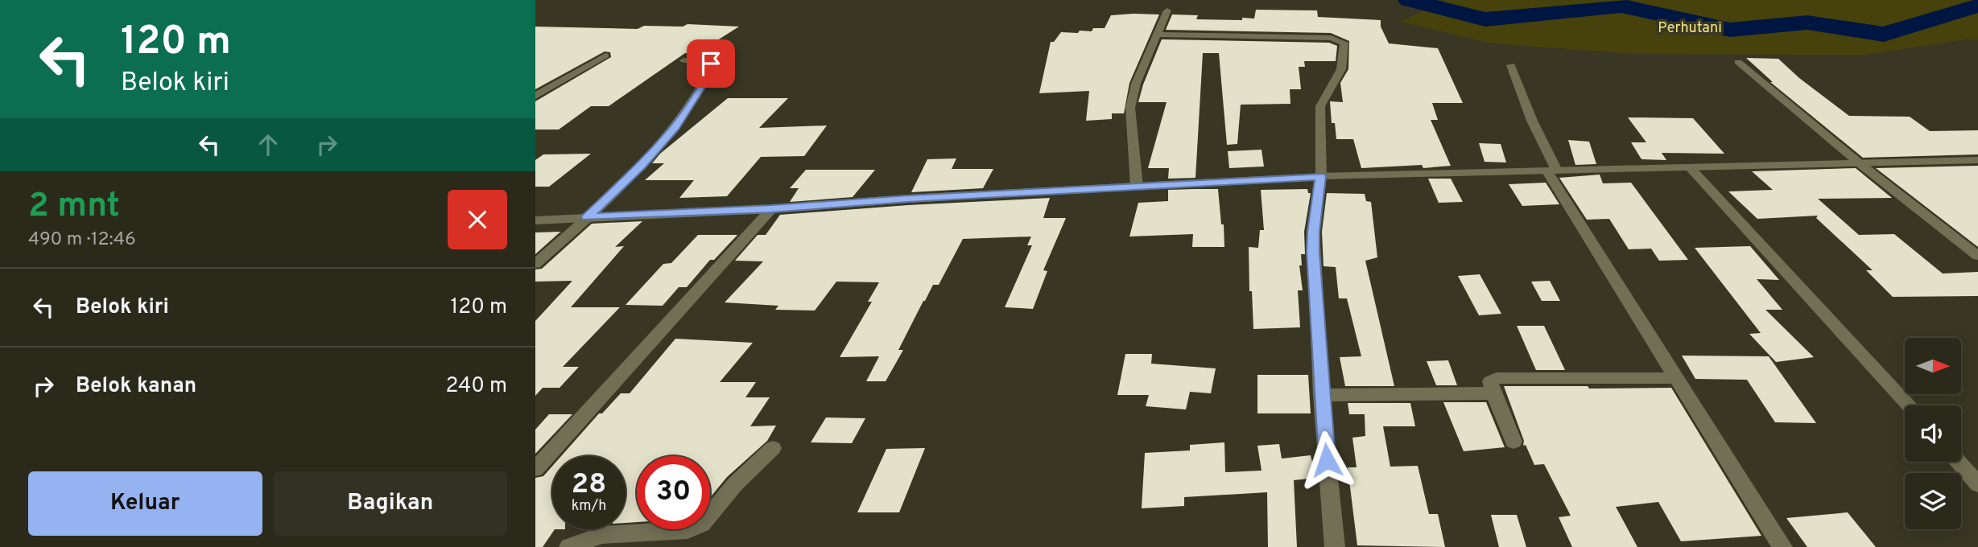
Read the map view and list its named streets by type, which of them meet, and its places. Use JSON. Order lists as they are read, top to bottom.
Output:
{
  "parks": ["Perhutani"],
  "north": "right",
  "page": {
    "turn": ["120 m", "Belok kiri"],
    "heading": ["2 mnt", "490 m · 12:46"],
    "list": [
      {
        "name": "Belok kiri",
        "value": "120 m"
      },
      {
        "name": "Belok kanan",
        "value": "240 m"
      }
    ],
    "speed": "28 km/h",
    "limit": "30",
    "buttons": ["Keluar", "Bagikan"]
  }
}
